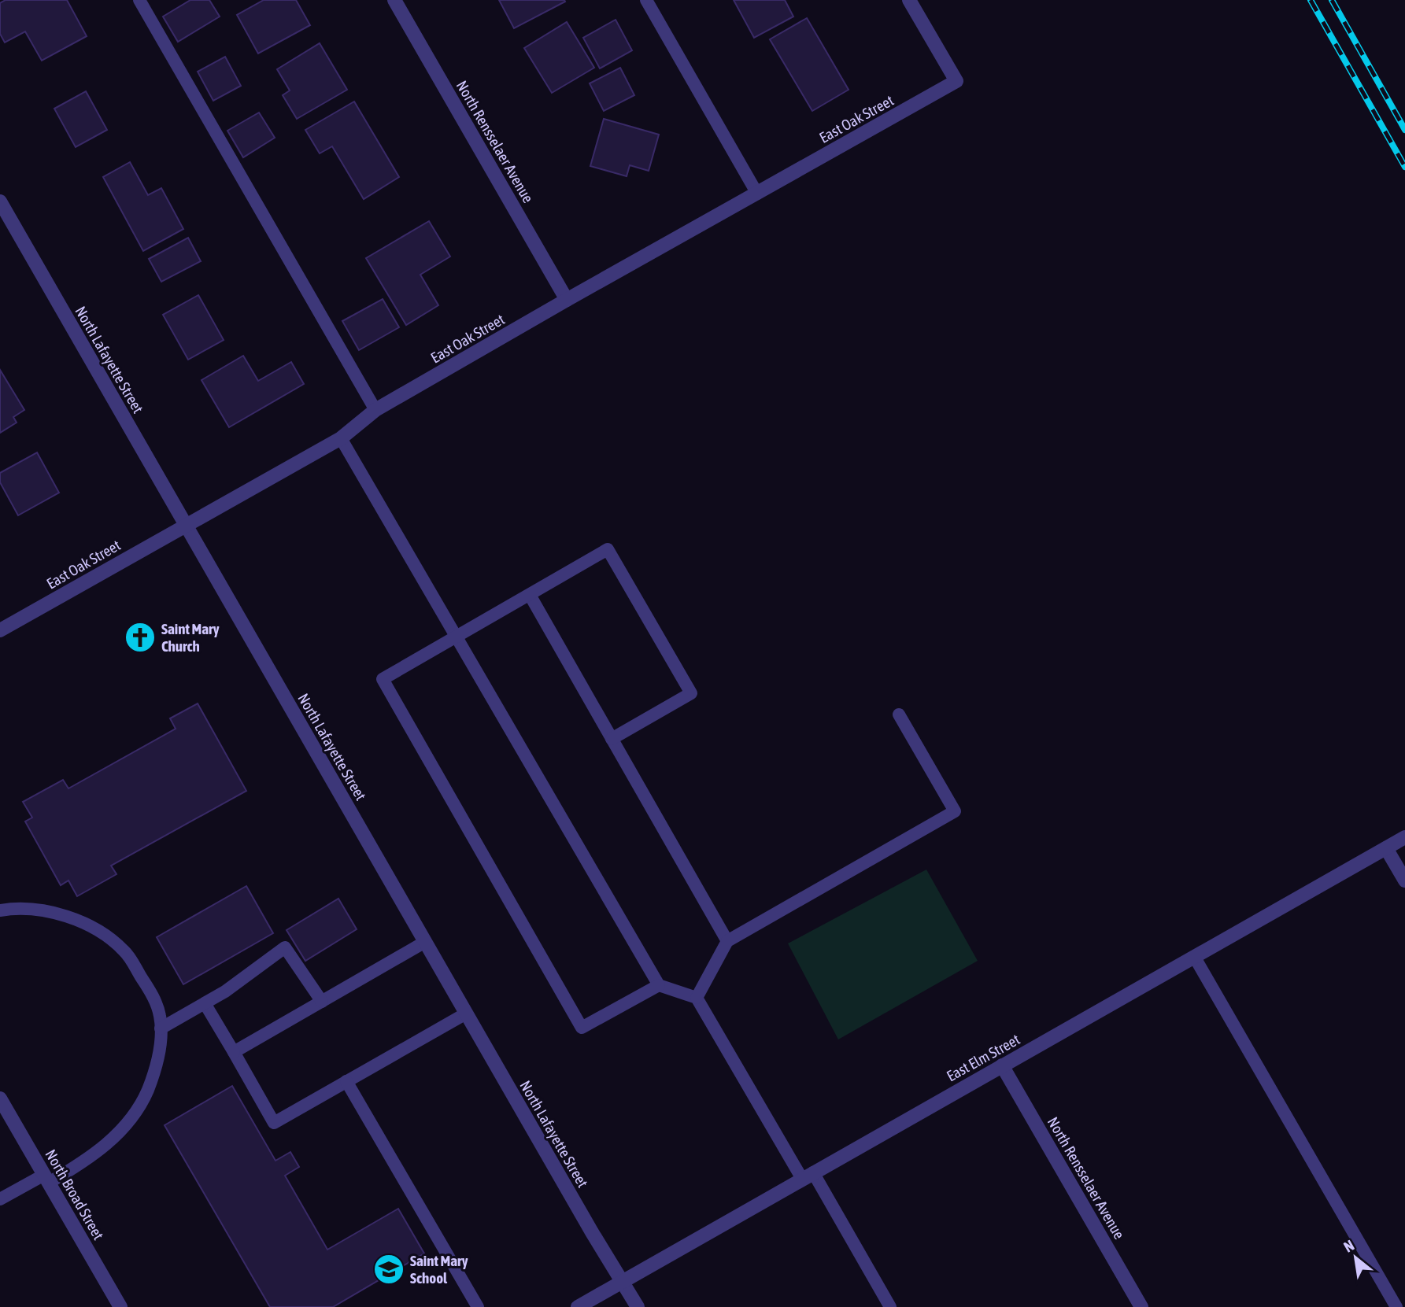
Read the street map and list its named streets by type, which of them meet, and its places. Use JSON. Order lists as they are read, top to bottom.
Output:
{
  "streets": {
    "street": [
      "East Oak Street",
      "North Rensselaer Avenue",
      "North Lafayette Street",
      "East Elm Street",
      "North Broad Street"
    ]
  },
  "crossings": [
    ["East Oak Street", "North Rensselaer Avenue"],
    ["East Oak Street", "North Lafayette Street"],
    ["North Rensselaer Avenue", "East Elm Street"],
    ["North Lafayette Street", "East Elm Street"]
  ],
  "places": {
    "church": ["Saint Mary Church"],
    "school or university": ["Saint Mary School"]
  },
  "north": "top left"
}
